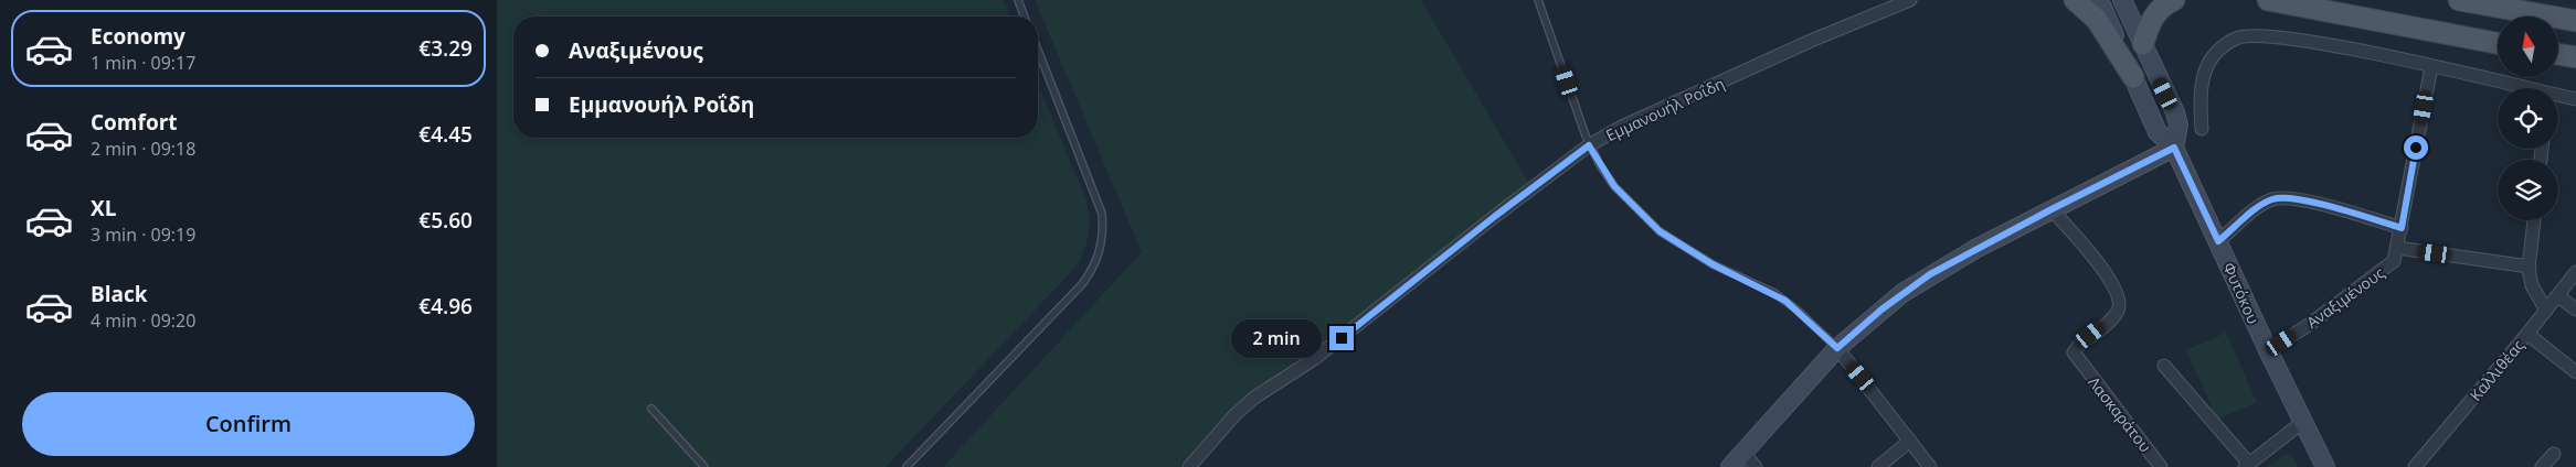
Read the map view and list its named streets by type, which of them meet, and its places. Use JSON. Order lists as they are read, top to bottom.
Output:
{
  "streets": {
    "main road": ["Φυτόκου"],
    "street": [
      "Εμμανουήλ Ροΐδη",
      "Αναξιμένους",
      "Καλλιθέας",
      "Λασκαράτου"
    ]
  },
  "crossings": [
    ["Φυτόκου", "Αναξιμένους"]
  ],
  "north": "top",
  "page": {
    "list": [
      {
        "name": "Economy",
        "note": "1 min · 09:17",
        "value": "€3.29"
      },
      {
        "name": "Comfort",
        "note": "2 min · 09:18",
        "value": "€4.45"
      },
      {
        "name": "XL",
        "note": "3 min · 09:19",
        "value": "€5.60"
      },
      {
        "name": "Black",
        "note": "4 min · 09:20",
        "value": "€4.96"
      }
    ],
    "banner": ["Αναξιμένους", "Εμμανουήλ Ροΐδη"],
    "bubble": "2 min",
    "buttons": "Confirm"
  }
}
